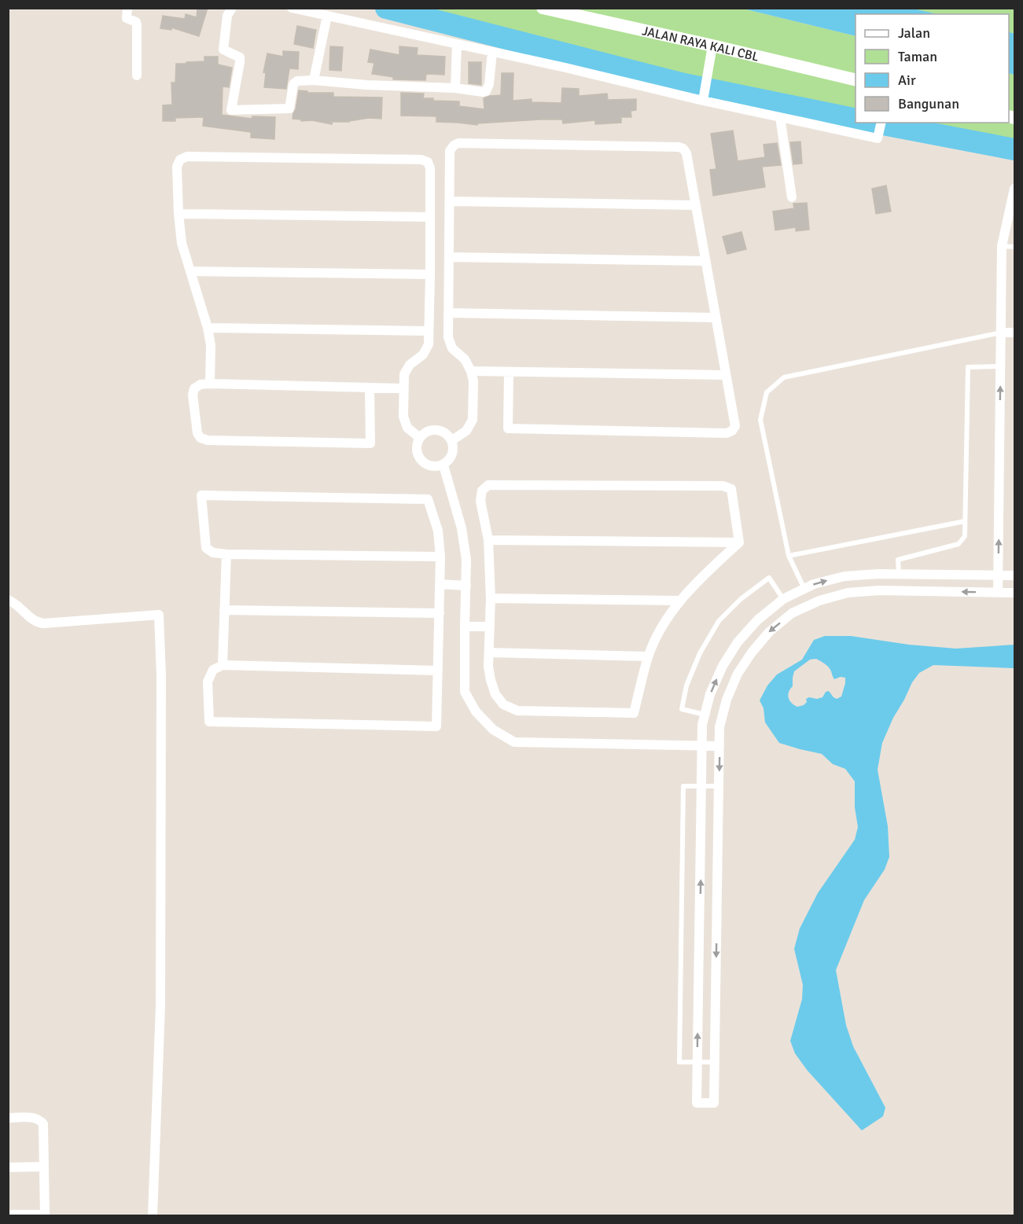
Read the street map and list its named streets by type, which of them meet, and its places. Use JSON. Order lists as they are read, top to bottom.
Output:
{
  "streets": {
    "main road": ["JALAN RAYA KALI CBL"]
  },
  "legend": [
    "Jalan",
    "Taman",
    "Air",
    "Bangunan"
  ]
}
